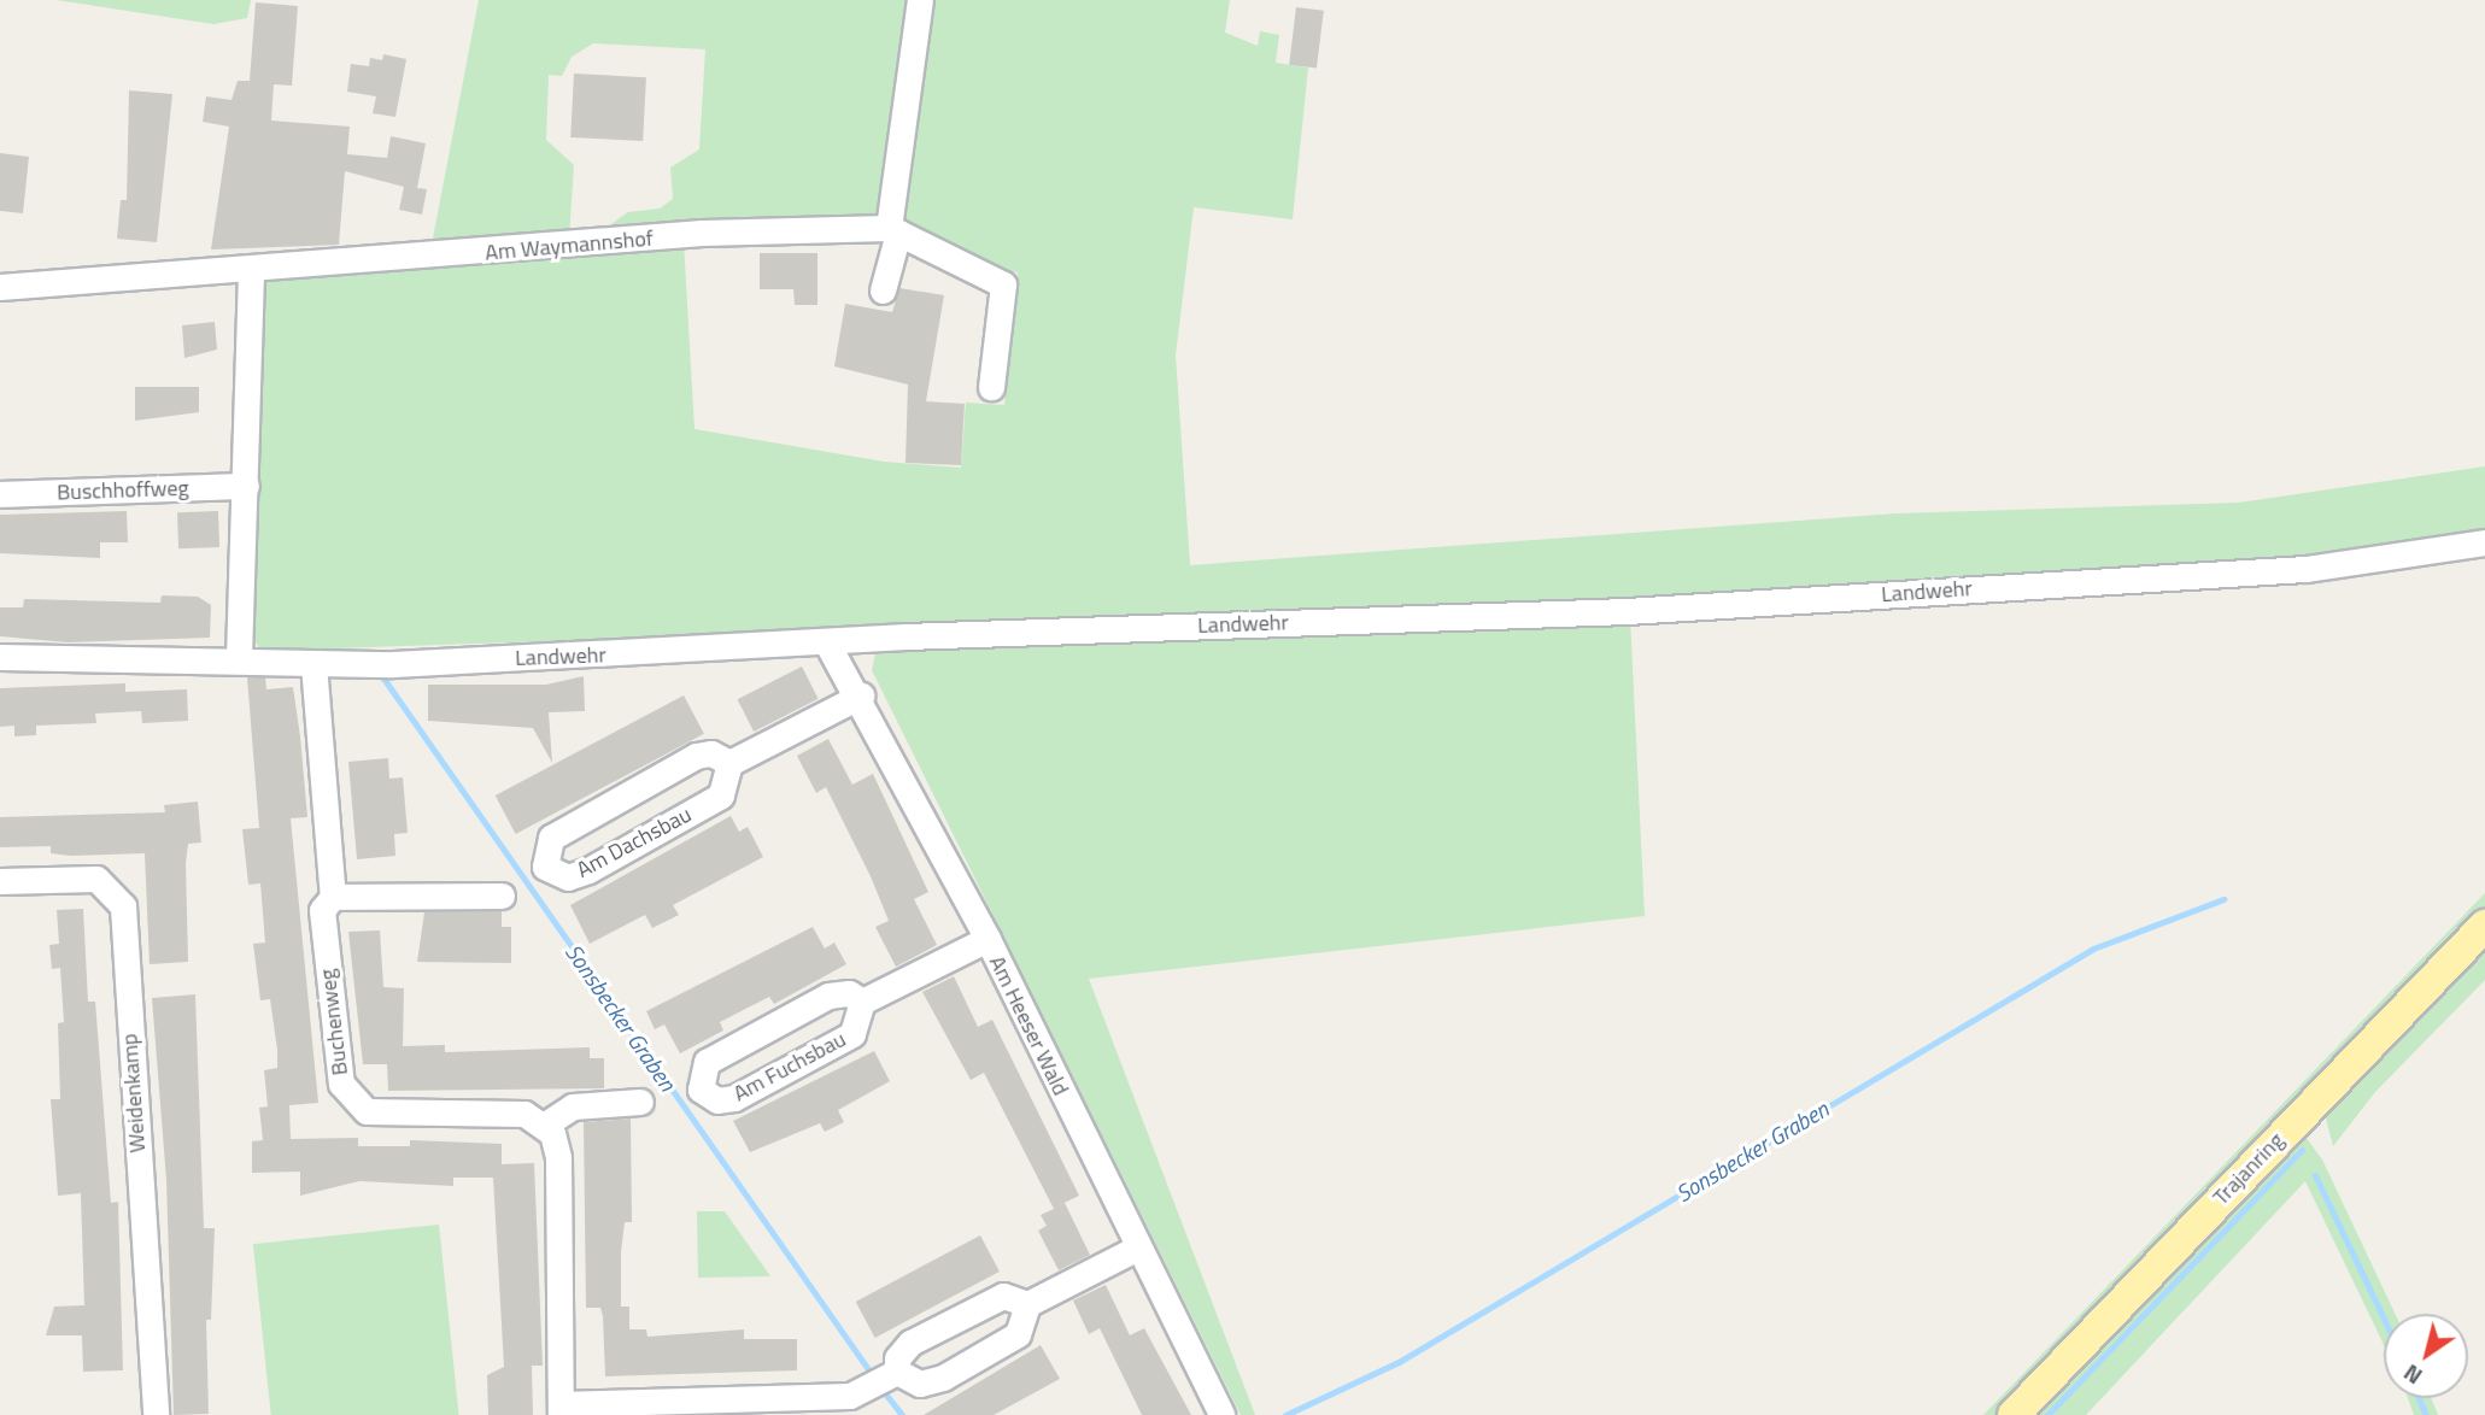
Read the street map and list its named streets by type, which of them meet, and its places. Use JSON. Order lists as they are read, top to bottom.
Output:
{
  "streets": {
    "main road": ["Trajanring"],
    "street": [
      "Am Waymannshof",
      "Buschhoffweg",
      "Landwehr",
      "Am Dachsbau",
      "Buchenweg",
      "Am Heeser Wald",
      "Am Fuchsbau",
      "Weidenkamp"
    ]
  },
  "crossings": [
    ["Landwehr", "Buchenweg"],
    ["Landwehr", "Am Heeser Wald"]
  ],
  "water": ["Sonsbecker Graben"],
  "north": "bottom left"
}
